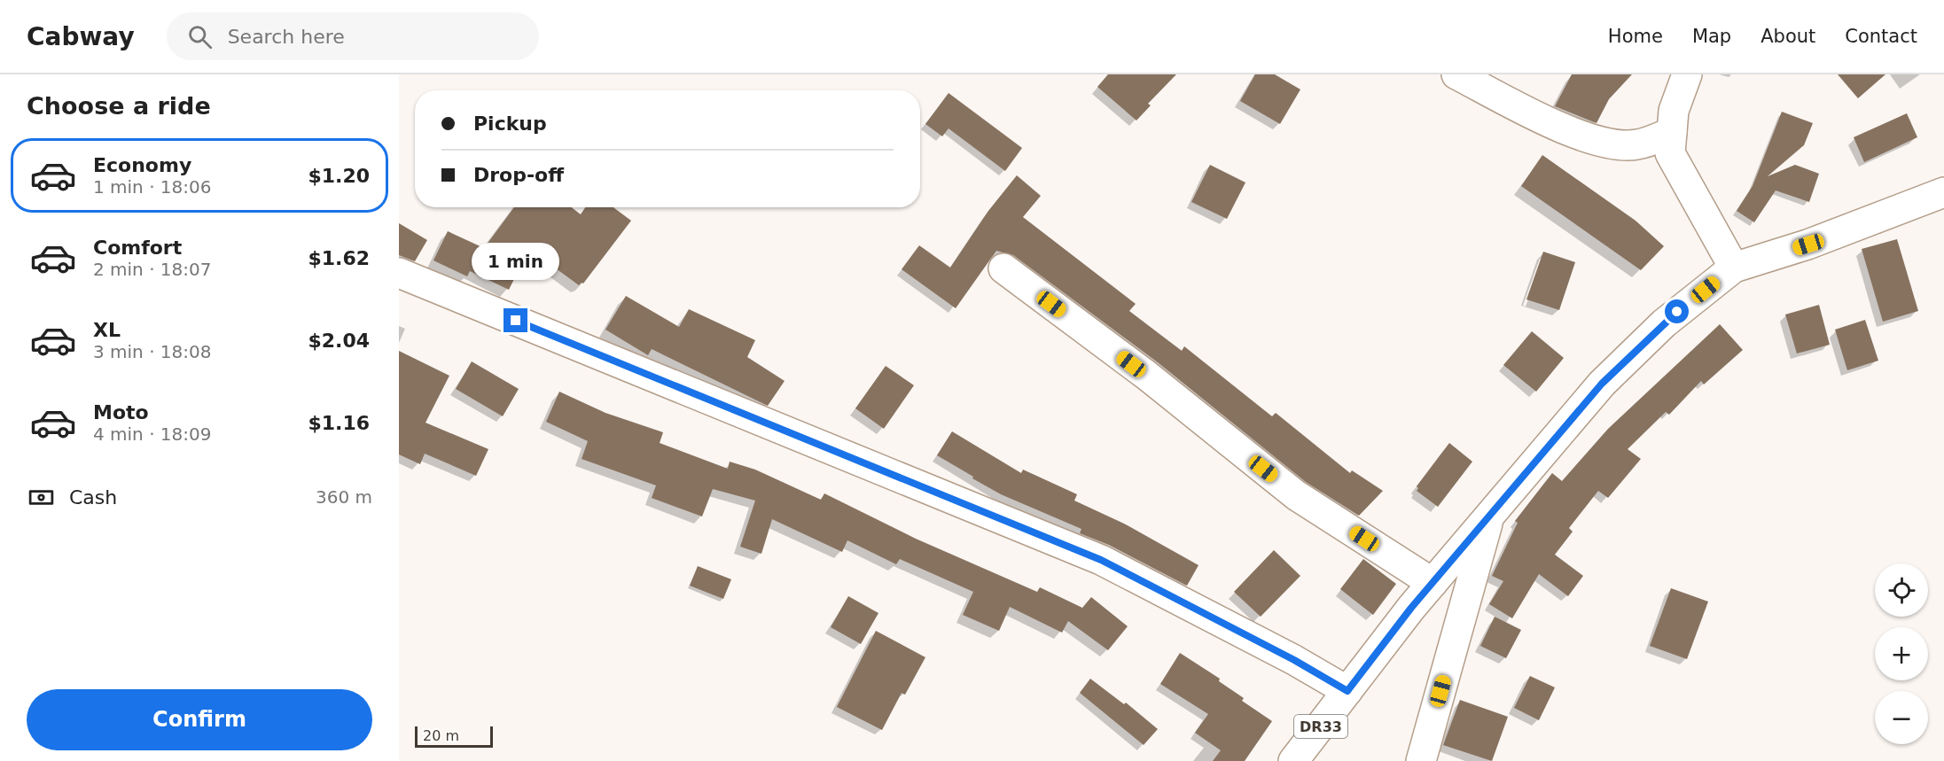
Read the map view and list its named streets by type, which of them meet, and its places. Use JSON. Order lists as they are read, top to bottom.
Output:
{
  "streets": {
    "main road": ["DR33"]
  },
  "scale_bar": "20 m",
  "page": {
    "header": "Cabway",
    "search": "Search here",
    "nav": [
      "Home",
      "Map",
      "About",
      "Contact"
    ],
    "heading": "Choose a ride",
    "banner": ["Pickup", "Drop-off"],
    "list": [
      {
        "name": "Economy",
        "note": "1 min · 18:06",
        "value": "$1.20"
      },
      {
        "name": "Comfort",
        "note": "2 min · 18:07",
        "value": "$1.62"
      },
      {
        "name": "XL",
        "note": "3 min · 18:08",
        "value": "$2.04"
      },
      {
        "name": "Moto",
        "note": "4 min · 18:09",
        "value": "$1.16"
      }
    ],
    "bubble": "1 min",
    "pay": ["Cash", "360 m"],
    "map_buttons": ["+", "−"],
    "buttons": "Confirm",
    "scale": "20 m"
  }
}
